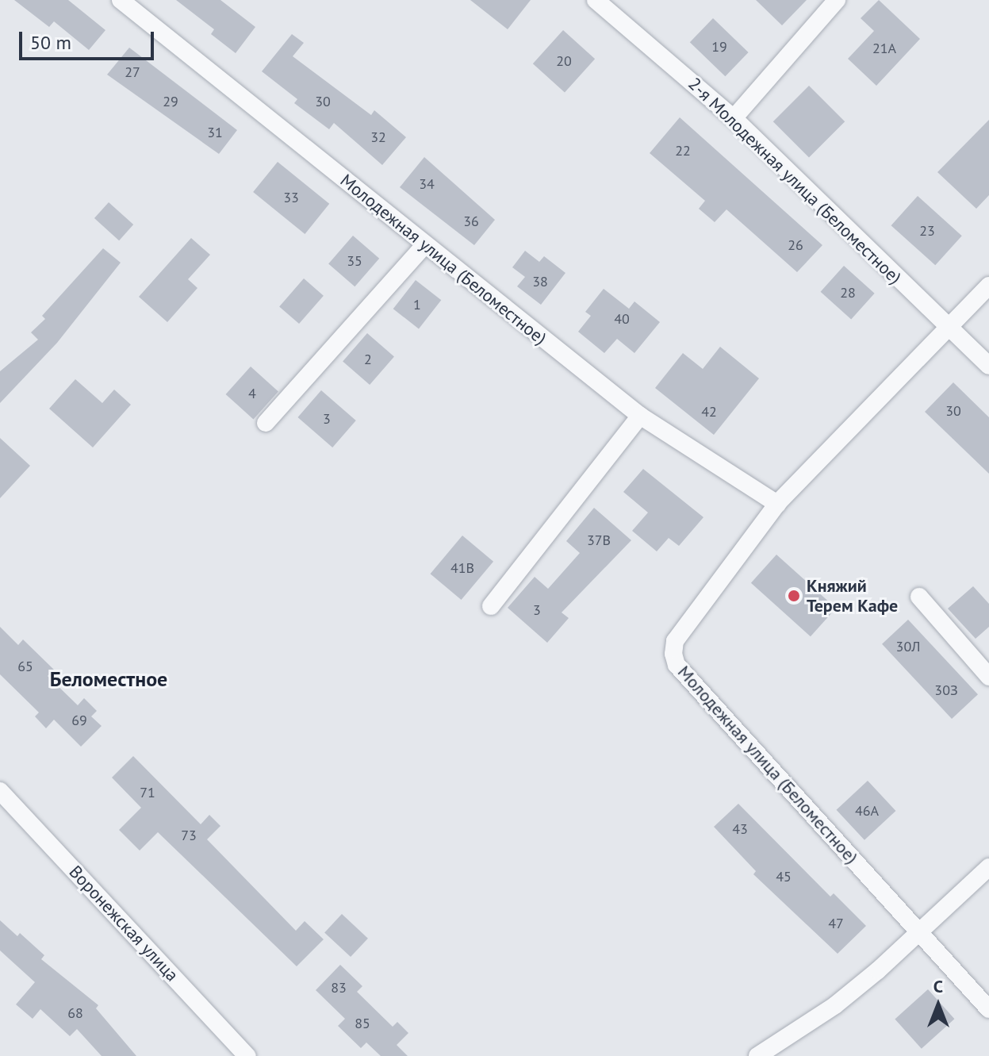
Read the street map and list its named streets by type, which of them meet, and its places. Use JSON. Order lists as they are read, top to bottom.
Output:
{
  "streets": {
    "street": ["2-я Молодежная улица (Беломестное)", "Молодежная улица (Беломестное)", "Воронежская улица"]
  },
  "crossings": [
    ["2-я Молодежная улица (Беломестное)", "Молодежная улица (Беломестное)"]
  ],
  "districts": ["Беломестное"],
  "places": ["Княжий Терем Кафе"],
  "house_numbers": [
    "19",
    "21А",
    "20",
    "27",
    "29",
    "30",
    "31",
    "32",
    "22",
    "34",
    "33",
    "36",
    "23",
    "26",
    "35",
    "38",
    "28",
    "1",
    "40",
    "2",
    "4",
    "30",
    "42",
    "3",
    "37В",
    "41В",
    "3",
    "30Л",
    "65",
    "30З",
    "69",
    "71",
    "46А",
    "43",
    "73",
    "45",
    "47",
    "83",
    "68",
    "85"
  ],
  "scale_bar": "50 m",
  "north": "top"
}
